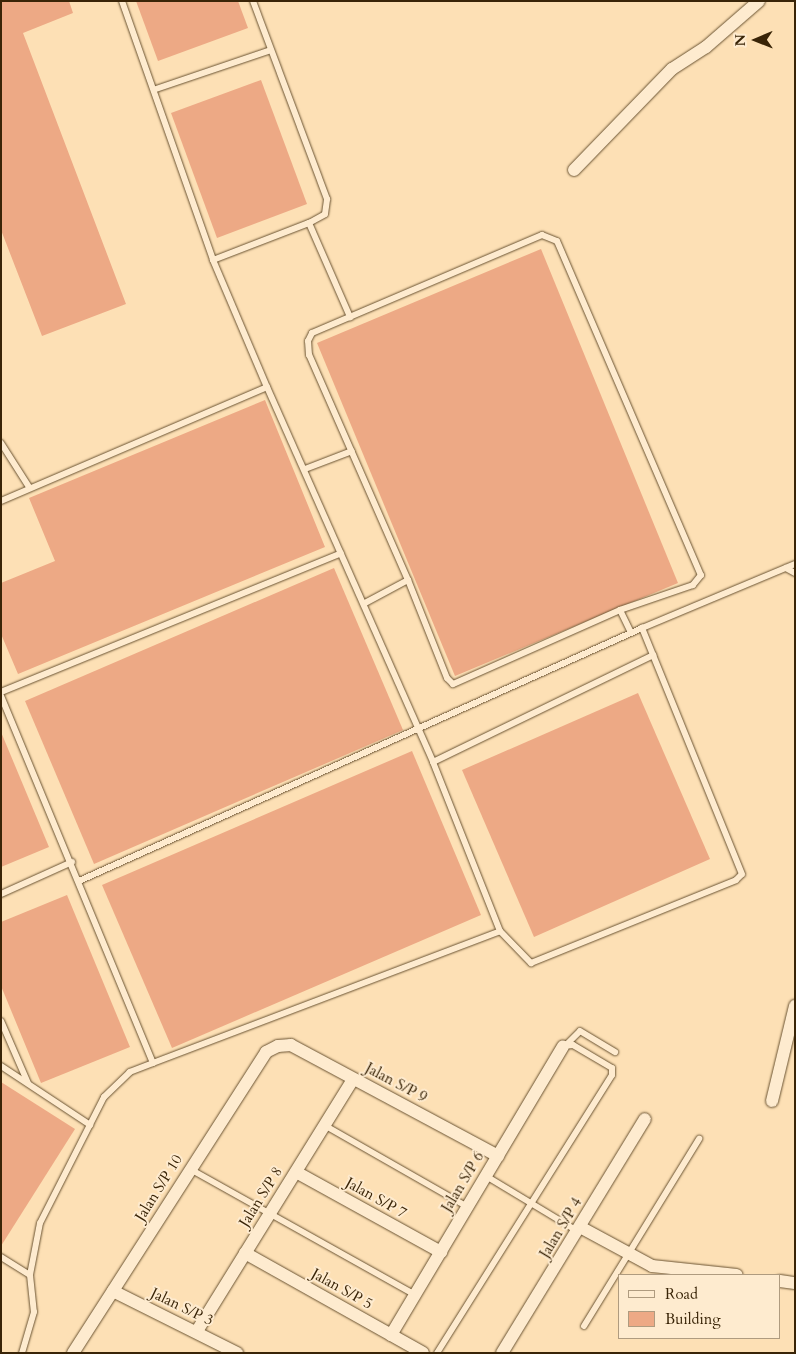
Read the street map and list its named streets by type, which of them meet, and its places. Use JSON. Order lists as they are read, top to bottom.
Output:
{
  "streets": {
    "street": [
      "Jalan S/P 9",
      "Jalan S/P 6",
      "Jalan S/P 10",
      "Jalan S/P 8",
      "Jalan S/P 7",
      "Jalan S/P 4",
      "Jalan S/P 5",
      "Jalan S/P 3"
    ]
  },
  "crossings": [
    ["Jalan S/P 9", "Jalan S/P 6"],
    ["Jalan S/P 9", "Jalan S/P 10"],
    ["Jalan S/P 9", "Jalan S/P 8"],
    ["Jalan S/P 6", "Jalan S/P 7"],
    ["Jalan S/P 6", "Jalan S/P 5"],
    ["Jalan S/P 10", "Jalan S/P 3"],
    ["Jalan S/P 8", "Jalan S/P 7"],
    ["Jalan S/P 8", "Jalan S/P 5"],
    ["Jalan S/P 8", "Jalan S/P 3"]
  ],
  "legend": ["Road", "Building"],
  "north": "left"
}
